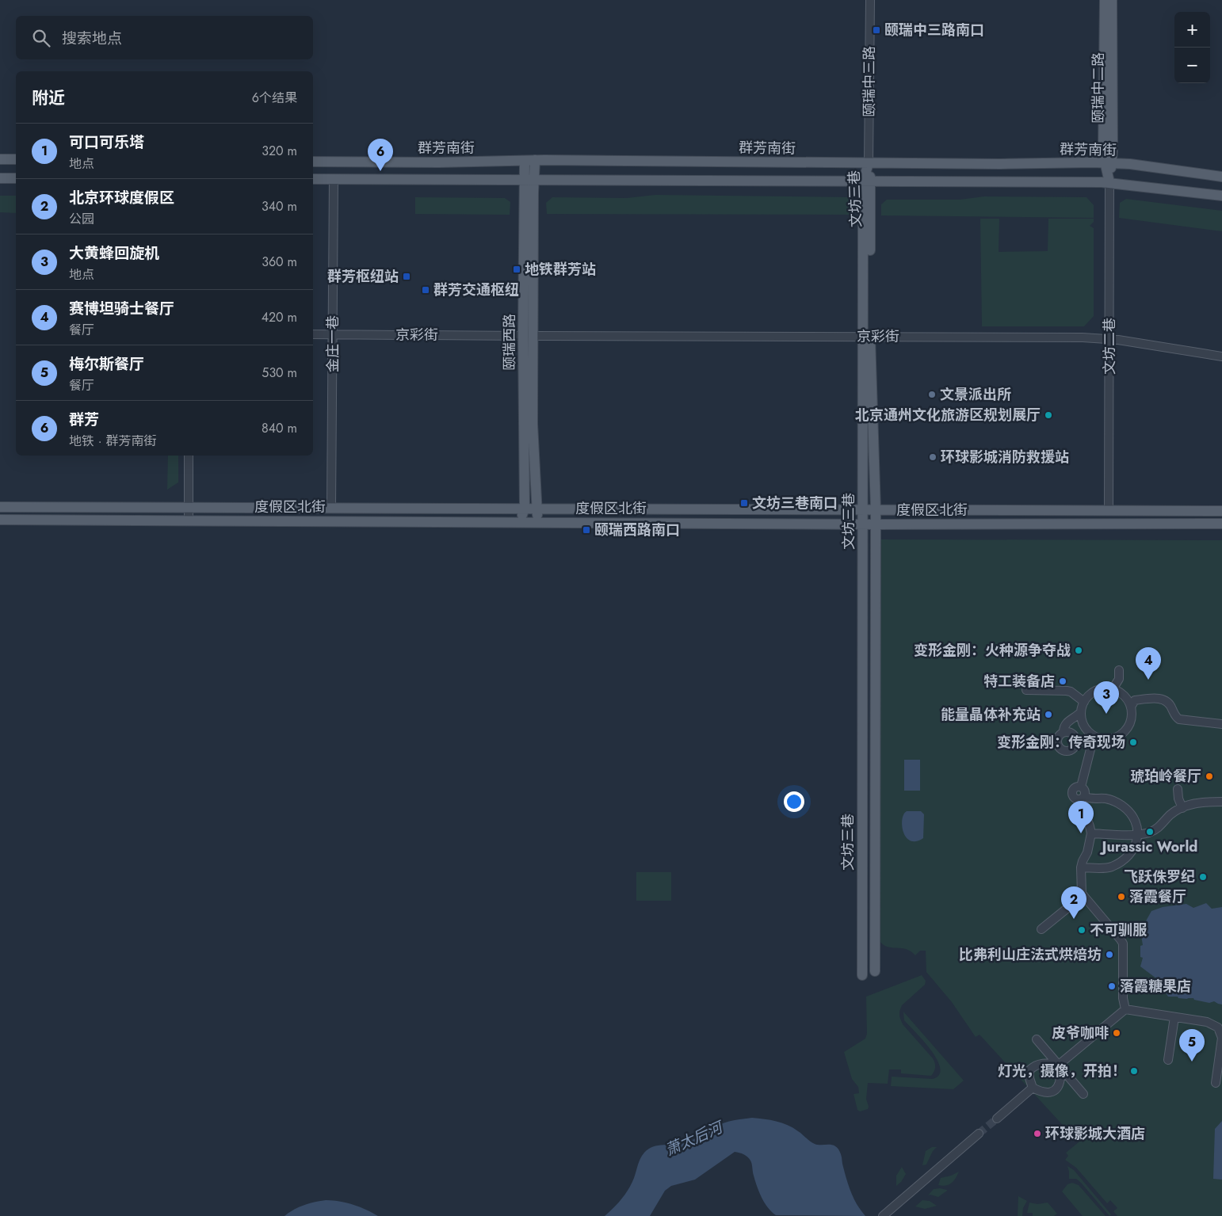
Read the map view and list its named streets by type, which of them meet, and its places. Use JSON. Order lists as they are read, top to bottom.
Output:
{
  "streets": {
    "main road": [
      "颐瑞中二路",
      "群芳南街",
      "文坊三巷",
      "颐瑞西路",
      "度假区北街"
    ],
    "street": [
      "颐瑞中三路",
      "京彩街",
      "金庄一巷",
      "文坊二巷"
    ]
  },
  "crossings": [
    ["颐瑞中三路", "群芳南街"],
    ["颐瑞中三路", "文坊三巷"],
    ["颐瑞中二路", "群芳南街"],
    ["颐瑞中二路", "文坊二巷"],
    ["群芳南街", "文坊三巷"],
    ["群芳南街", "颐瑞西路"],
    ["文坊三巷", "京彩街"],
    ["文坊三巷", "度假区北街"],
    ["京彩街", "颐瑞西路"],
    ["京彩街", "金庄一巷"],
    ["京彩街", "文坊二巷"],
    ["颐瑞西路", "度假区北街"],
    ["金庄一巷", "度假区北街"],
    ["文坊二巷", "度假区北街"]
  ],
  "water": ["萧太后河"],
  "places": {
    "transit": [
      "颐瑞中三路南口",
      "地铁群芳站",
      "群芳枢纽站",
      "群芳交通枢纽",
      "文坊三巷南口",
      "颐瑞西路南口"
    ],
    "other": [
      "文景派出所",
      "北京通州文化旅游区规划展厅",
      "环球影城消防救援站",
      "变形金刚：火种源争夺战",
      "特工装备店",
      "能量晶体补充站",
      "变形金刚：传奇现场",
      "琥珀岭餐厅",
      "Jurassic World",
      "飞跃侏罗纪",
      "落霞餐厅",
      "不可驯服",
      "比弗利山庄法式烘焙坊",
      "落霞糖果店",
      "皮爷咖啡",
      "灯光，摄像，开拍！",
      "环球影城大酒店"
    ]
  },
  "page": {
    "map_buttons": ["+", "−"],
    "search": "搜索地点",
    "heading": ["附近", "6个结果"],
    "list": [
      {
        "mark": "1",
        "name": "可口可乐塔",
        "note": "地点",
        "value": "320 m"
      },
      {
        "mark": "2",
        "name": "北京环球度假区",
        "note": "公园",
        "value": "340 m"
      },
      {
        "mark": "3",
        "name": "大黄蜂回旋机",
        "note": "地点",
        "value": "360 m"
      },
      {
        "mark": "4",
        "name": "赛博坦骑士餐厅",
        "note": "餐厅",
        "value": "420 m"
      },
      {
        "mark": "5",
        "name": "梅尔斯餐厅",
        "note": "餐厅",
        "value": "530 m"
      },
      {
        "mark": "6",
        "name": "群芳",
        "note": "地铁 · 群芳南街",
        "value": "840 m"
      }
    ],
    "pins": [
      "6",
      "4",
      "3",
      "1",
      "2",
      "5"
    ]
  }
}
